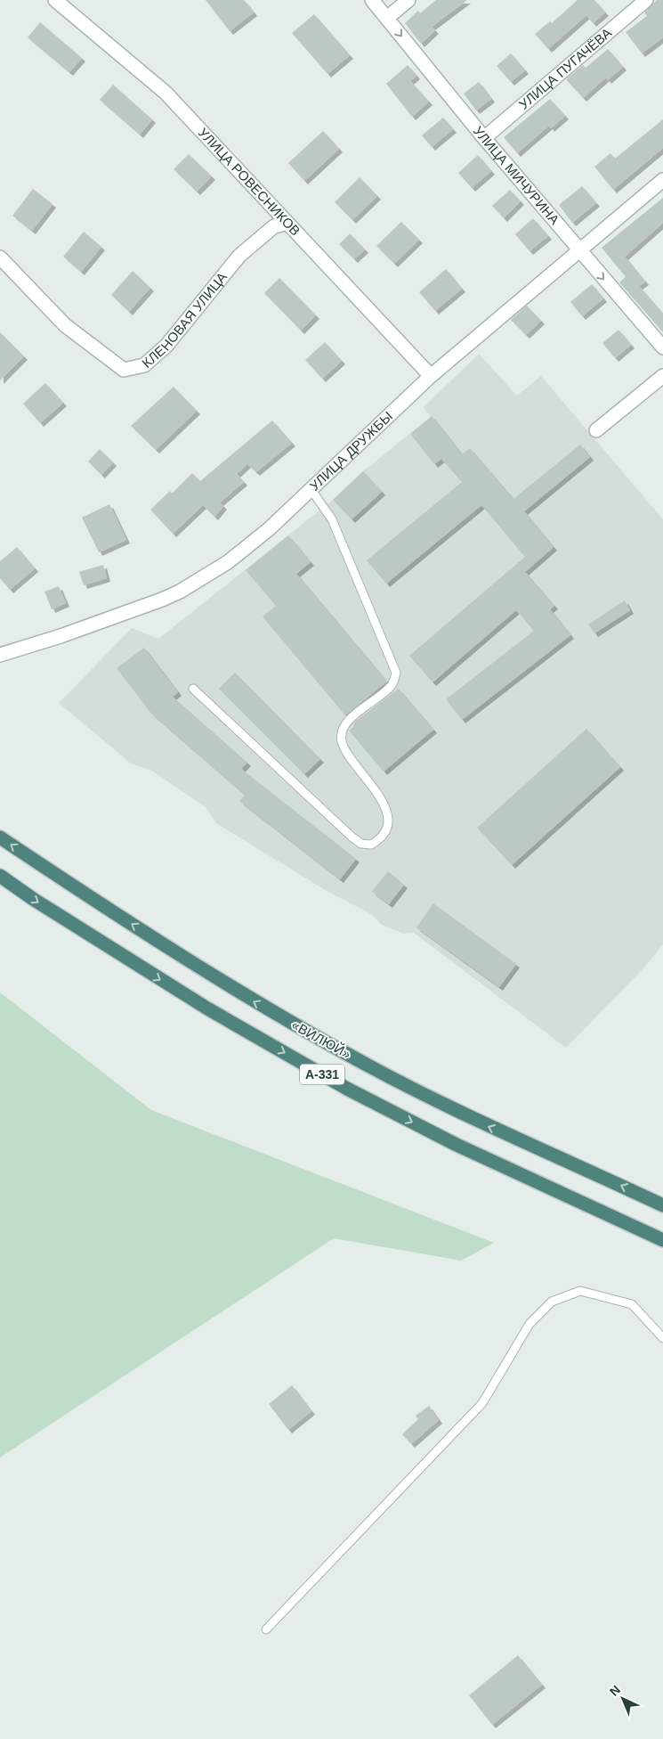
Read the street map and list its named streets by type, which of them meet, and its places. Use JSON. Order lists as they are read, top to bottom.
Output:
{
  "streets": {
    "highway": ["«ВИЛЮЙ»", "А-331"],
    "street": [
      "УЛИЦА ПУГАЧЁВА",
      "УЛИЦА МИЧУРИНА",
      "УЛИЦА РОВЕСНИКОВ",
      "КЛЕНОВАЯ УЛИЦА",
      "УЛИЦА ДРУЖБЫ"
    ]
  },
  "crossings": [
    ["УЛИЦА ПУГАЧЁВА", "УЛИЦА МИЧУРИНА"],
    ["УЛИЦА МИЧУРИНА", "УЛИЦА ДРУЖБЫ"],
    ["УЛИЦА РОВЕСНИКОВ", "КЛЕНОВАЯ УЛИЦА"],
    ["УЛИЦА РОВЕСНИКОВ", "УЛИЦА ДРУЖБЫ"]
  ],
  "one_way": ["УЛИЦА МИЧУРИНА"],
  "north": "top left"
}
